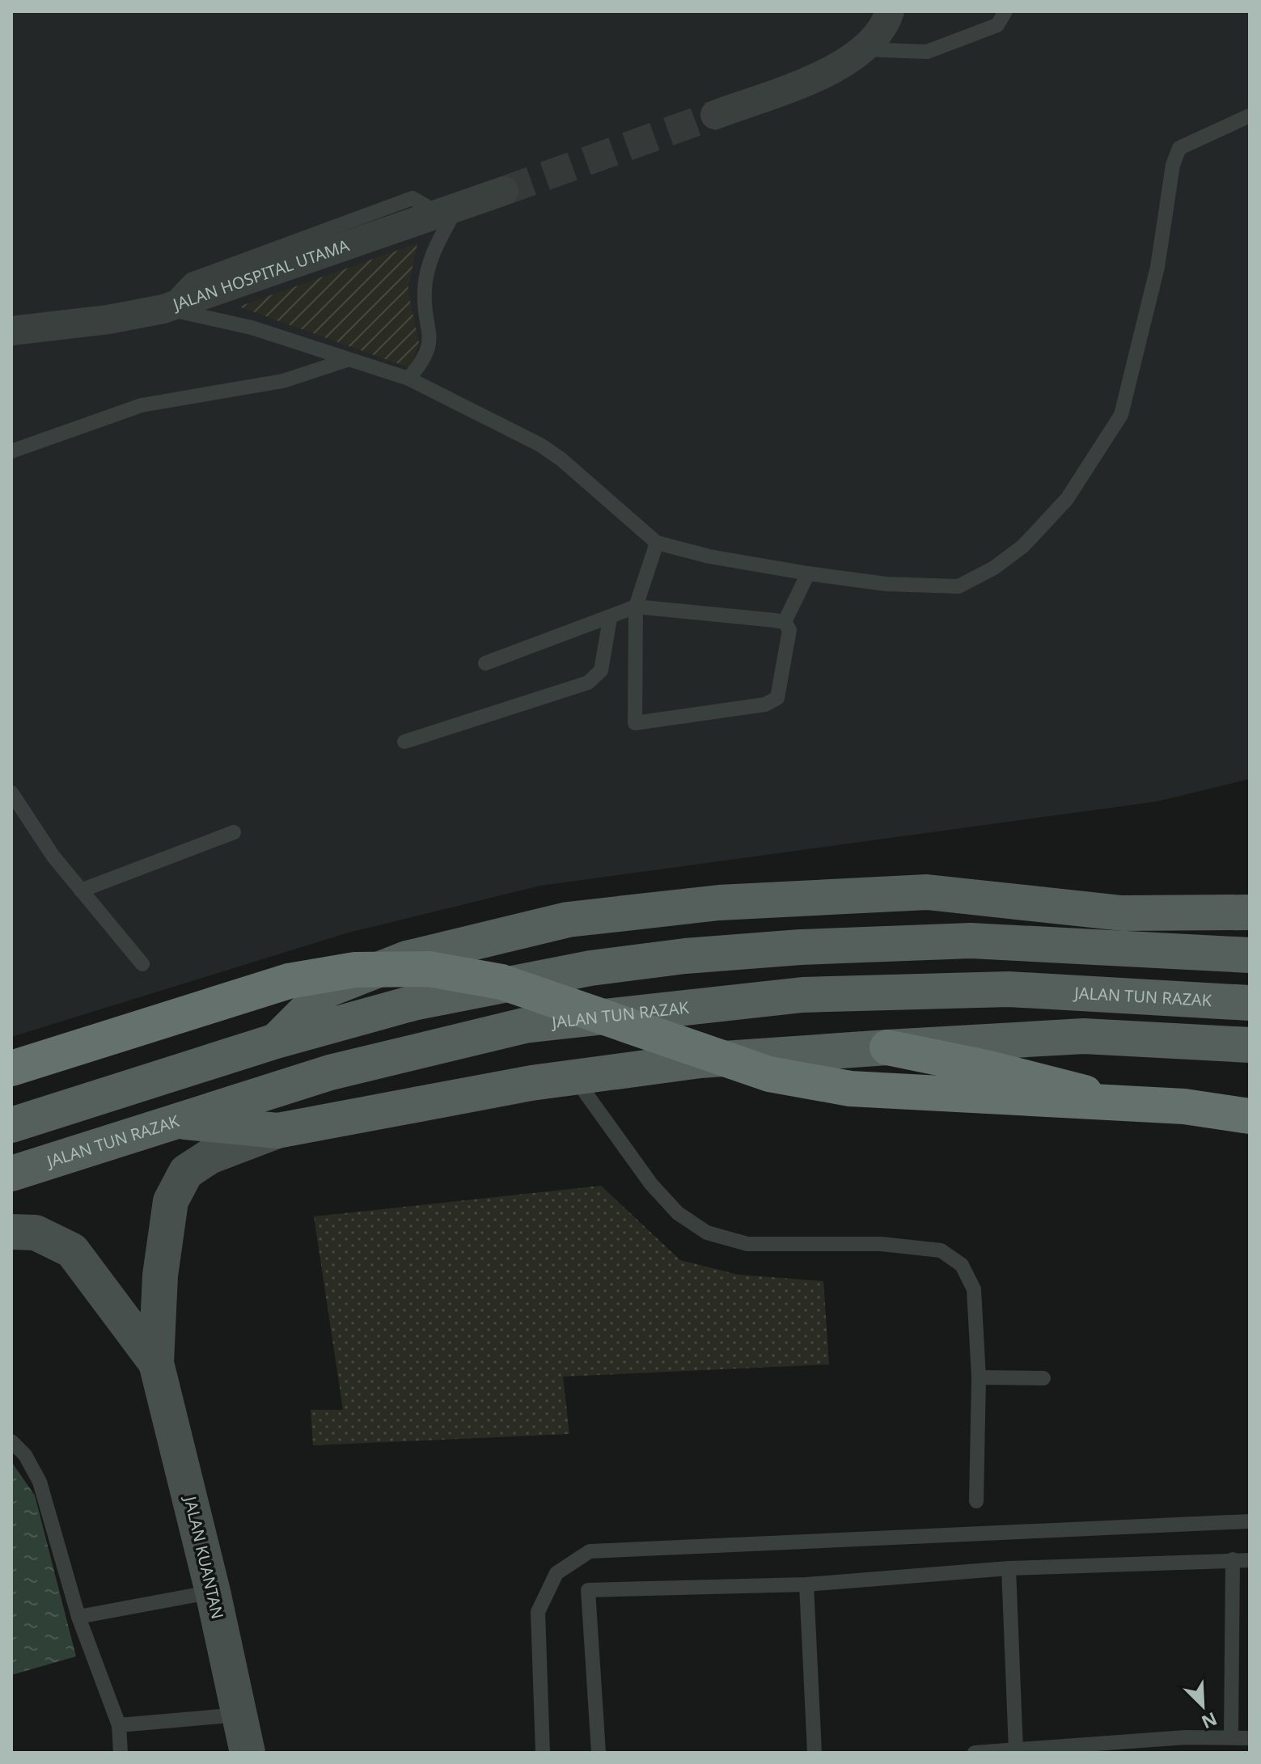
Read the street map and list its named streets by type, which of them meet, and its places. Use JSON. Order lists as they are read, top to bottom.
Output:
{
  "streets": {
    "main road": ["JALAN TUN RAZAK"],
    "street": ["JALAN HOSPITAL UTAMA", "JALAN KUANTAN"]
  },
  "north": "bottom right"
}
